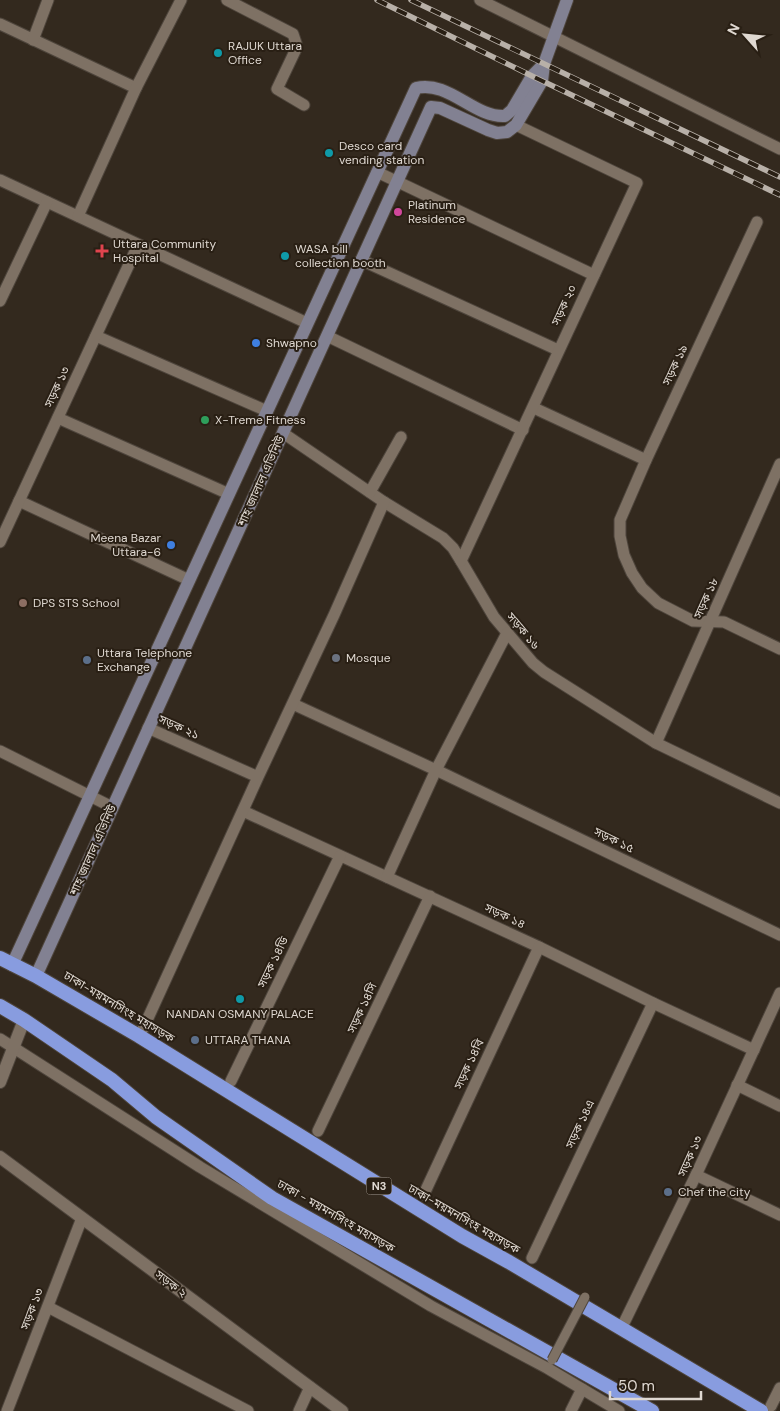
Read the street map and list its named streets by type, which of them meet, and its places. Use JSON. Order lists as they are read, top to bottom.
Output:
{
  "streets": {
    "highway": ["ঢাকা-ময়মনসিংহ মহাসড়ক", "N3", "ঢাকা - ময়মনসিংহ মহাসড়ক"],
    "main road": ["শাহ জালাল এভিনিউ"],
    "street": [
      "সড়ক ২০",
      "সড়ক ১৯",
      "সড়ক ১৩",
      "সড়ক ১৮",
      "সড়ক ১৬",
      "সড়ক ২১",
      "সড়ক ১৫",
      "সড়ক ১৪",
      "সড়ক ১৪ডি",
      "সড়ক ১৪সি",
      "সড়ক ১৪বি",
      "সড়ক ১৪এ",
      "সড়ক ২"
    ]
  },
  "crossings": [
    ["সড়ক ২০", "শাহ জালাল এভিনিউ"],
    ["সড়ক ২০", "সড়ক ১৬"],
    ["সড়ক ১৯", "সড়ক ১৮"],
    ["সড়ক ১৩", "সড়ক ১৪"],
    ["সড়ক ১৩", "ঢাকা-ময়মনসিংহ মহাসড়ক"],
    ["সড়ক ১৩", "সড়ক ২"],
    ["শাহ জালাল এভিনিউ", "সড়ক ১৬"],
    ["শাহ জালাল এভিনিউ", "সড়ক ২১"],
    ["শাহ জালাল এভিনিউ", "ঢাকা-ময়মনসিংহ মহাসড়ক"],
    ["সড়ক ১৮", "সড়ক ১৬"],
    ["সড়ক ১৬", "সড়ক ২১"],
    ["সড়ক ২১", "সড়ক ১৫"],
    ["সড়ক ২১", "সড়ক ১৪"],
    ["সড়ক ১৪", "সড়ক ১৪ডি"],
    ["সড়ক ১৪", "সড়ক ১৪সি"],
    ["সড়ক ১৪", "সড়ক ১৪বি"],
    ["সড়ক ১৪", "সড়ক ১৪এ"]
  ],
  "places": {
    "other": [
      "RAJUK Uttara Office",
      "Desco card vending station",
      "Platinum Residence",
      "WASA bill collection booth",
      "Shwapno",
      "X-Treme Fitness",
      "Meena Bazar Uttara-6",
      "DPS STS School",
      "Mosque",
      "Uttara Telephone Exchange",
      "NANDAN OSMANY PALACE",
      "UTTARA THANA",
      "Chef the city"
    ],
    "health": ["Uttara Community Hospital"]
  },
  "scale_bar": "50 m",
  "north": "top left"
}
